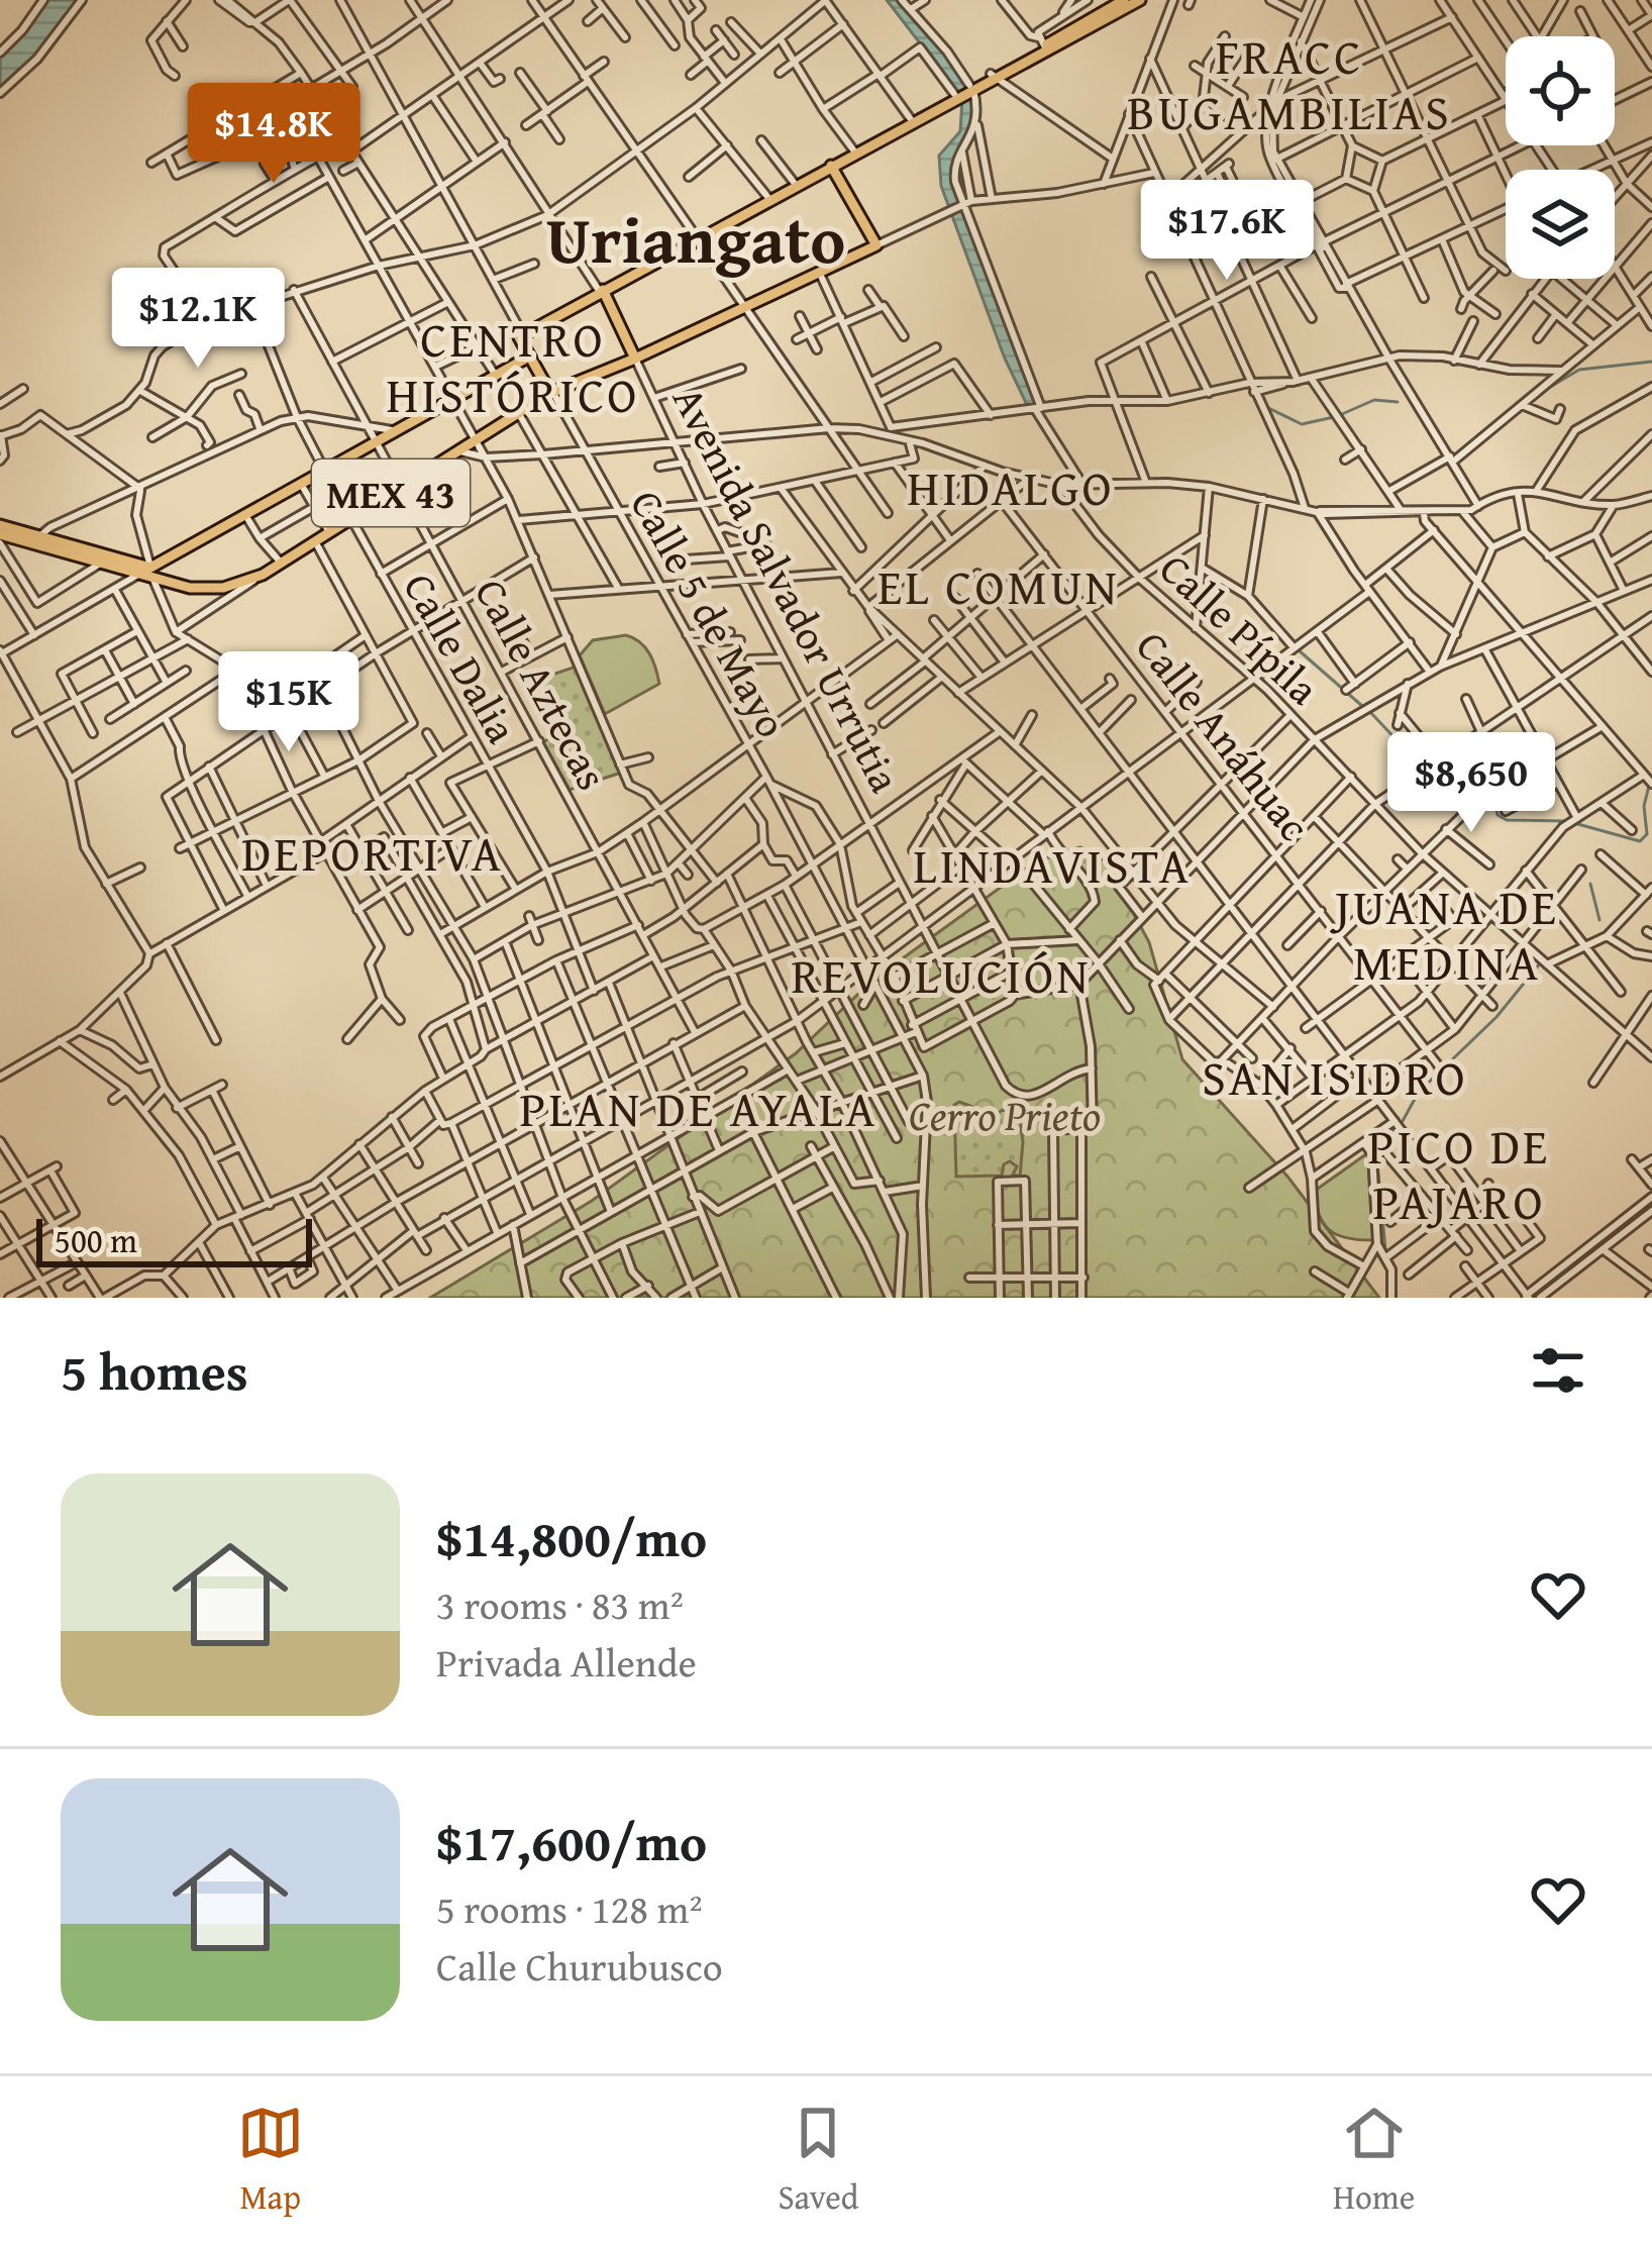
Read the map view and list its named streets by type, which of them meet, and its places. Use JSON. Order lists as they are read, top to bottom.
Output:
{
  "streets": {
    "main road": ["MEX 43", "Avenida Salvador Urrutia"],
    "street": [
      "Calle 5 de Mayo",
      "Calle Pípila",
      "Calle Dalia",
      "Calle Aztecas",
      "Calle Anáhuac"
    ]
  },
  "crossings": [
    ["MEX 43", "Avenida Salvador Urrutia"],
    ["MEX 43", "Calle 5 de Mayo"],
    ["MEX 43", "Calle Dalia"],
    ["MEX 43", "Calle Aztecas"]
  ],
  "districts": [
    "FRACC BUGAMBILIAS",
    "Uriangato",
    "CENTRO HISTÓRICO",
    "HIDALGO",
    "EL COMUN",
    "DEPORTIVA",
    "LINDAVISTA",
    "JUANA DE MEDINA",
    "REVOLUCIÓN",
    "SAN ISIDRO",
    "PLAN DE AYALA",
    "PICO DE PAJARO"
  ],
  "parks": ["Cerro Prieto"],
  "scale_bar": "500 m",
  "page": {
    "price": [
      "$14.8K",
      "$17.6K",
      "$12.1K",
      "$15K",
      "$8,650"
    ],
    "scale": "500 m",
    "heading": "5 homes",
    "list": [
      {
        "name": "$14,800/mo",
        "note": "3 rooms · 83 m² · Privada Allende"
      },
      {
        "name": "$17,600/mo",
        "note": "5 rooms · 128 m² · Calle Churubusco"
      }
    ],
    "tabs": ["Map", "Saved", "Home"]
  }
}
